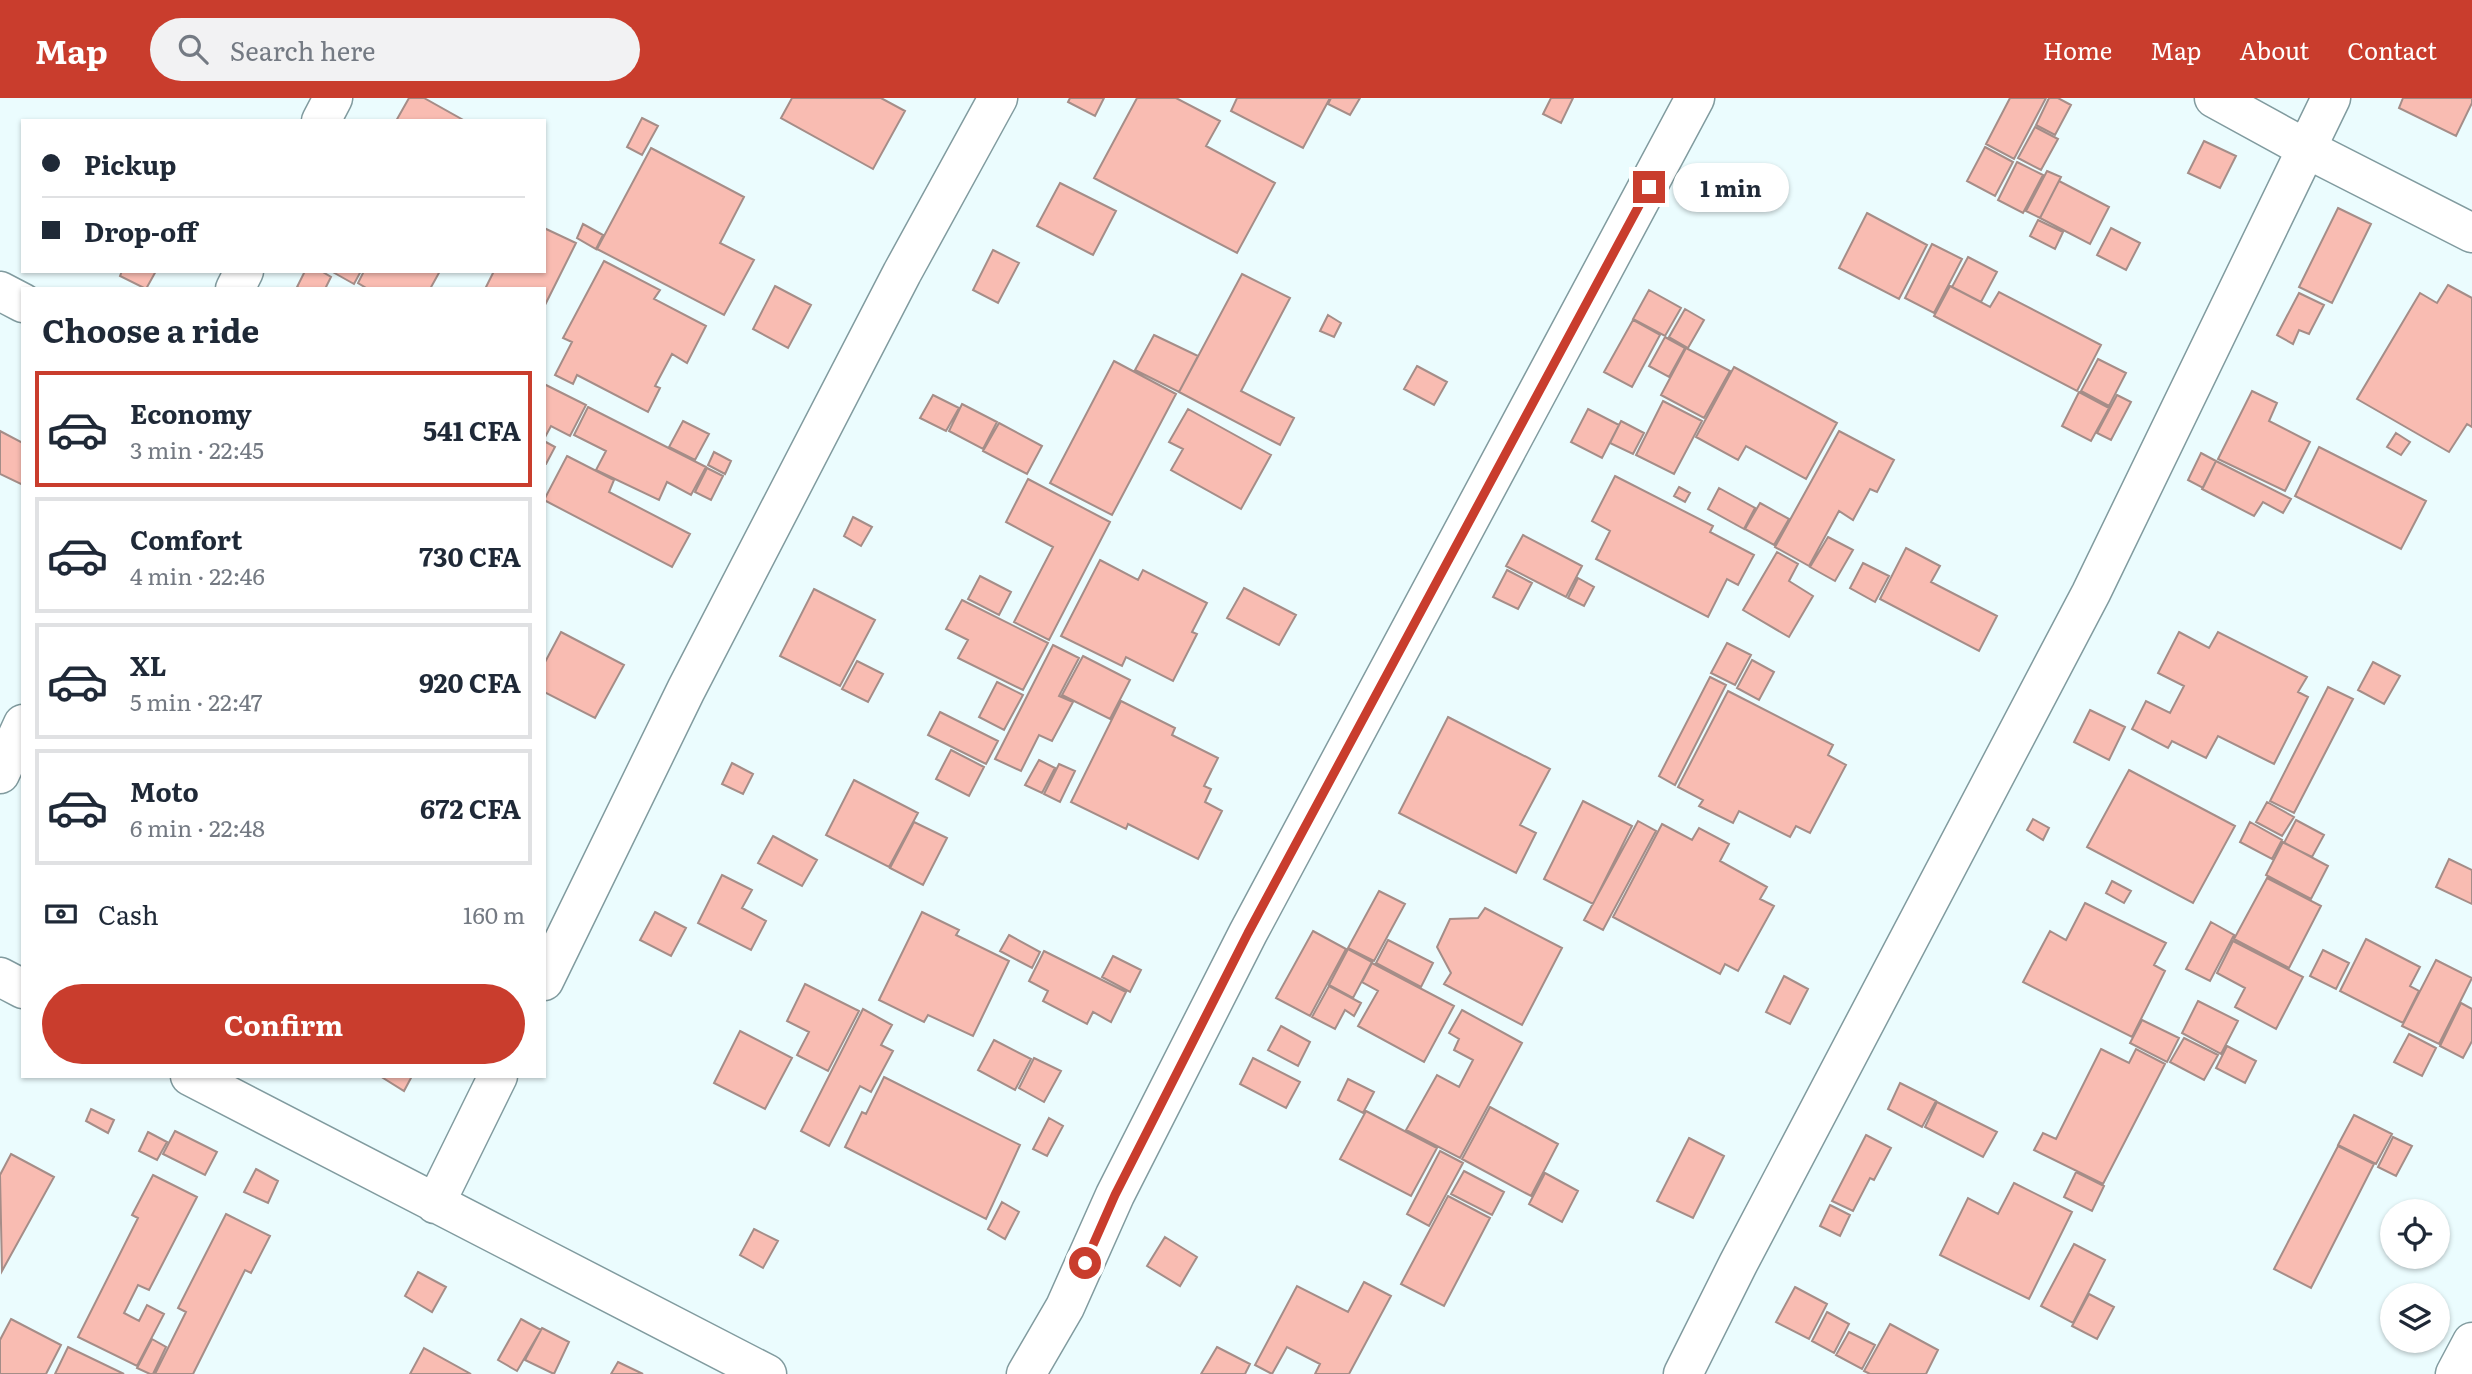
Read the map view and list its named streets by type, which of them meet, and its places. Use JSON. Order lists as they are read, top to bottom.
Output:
{
  "page": {
    "header": "Map",
    "search": "Search here",
    "nav": [
      "Home",
      "Map",
      "About",
      "Contact"
    ],
    "banner": ["Pickup", "Drop-off"],
    "bubble": "1 min",
    "heading": "Choose a ride",
    "list": [
      {
        "name": "Economy",
        "note": "3 min · 22:45",
        "value": "541 CFA"
      },
      {
        "name": "Comfort",
        "note": "4 min · 22:46",
        "value": "730 CFA"
      },
      {
        "name": "XL",
        "note": "5 min · 22:47",
        "value": "920 CFA"
      },
      {
        "name": "Moto",
        "note": "6 min · 22:48",
        "value": "672 CFA"
      }
    ],
    "pay": ["Cash", "160 m"],
    "buttons": "Confirm"
  }
}
